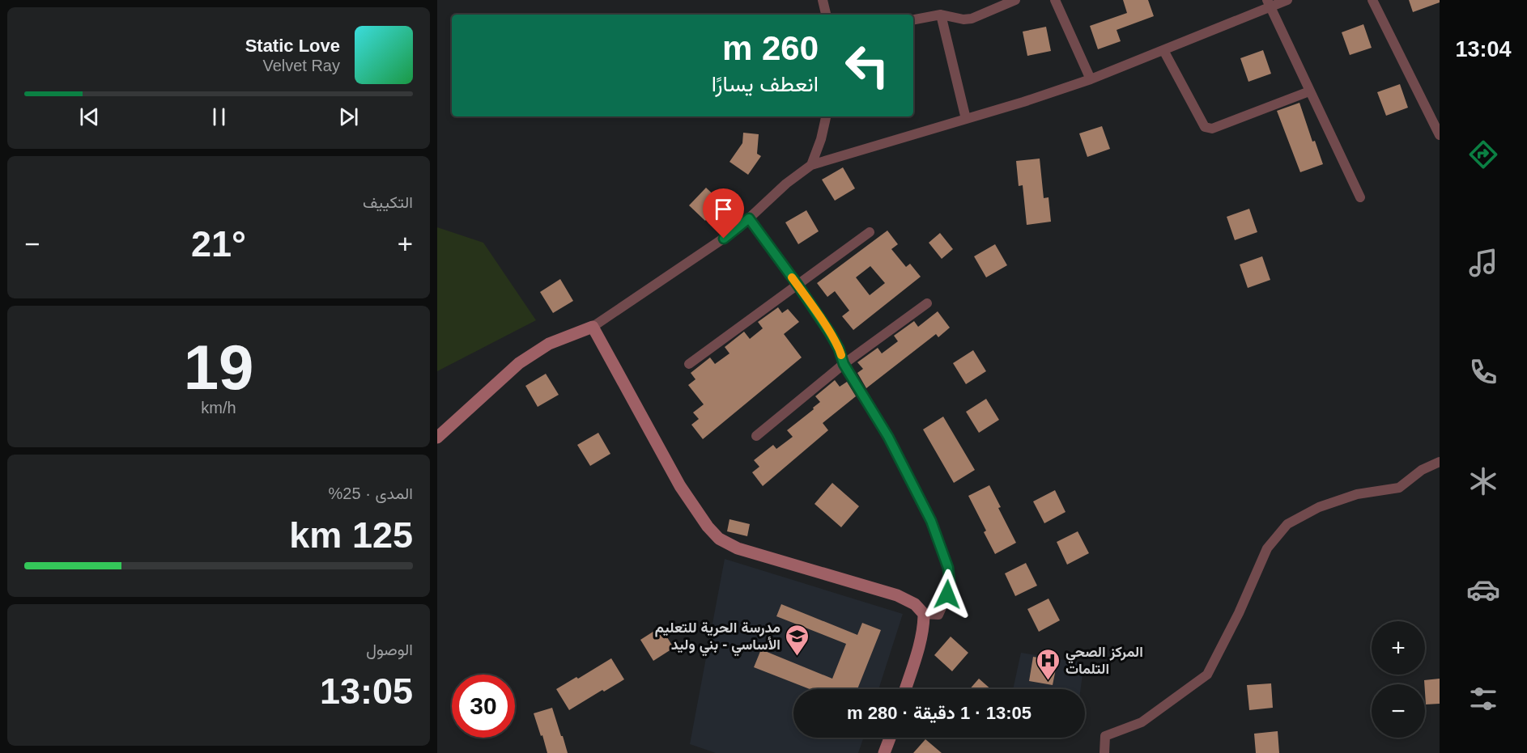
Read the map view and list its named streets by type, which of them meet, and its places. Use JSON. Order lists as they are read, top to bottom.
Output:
{
  "places": {
    "school or university": ["مدرسة الحرية للتعليم الأساسي - بني وليد"],
    "hospital": ["المركز الصحي التلمات"]
  },
  "page": {
    "tabs": "13:04",
    "turn": ["260 m", "انعطف يسارًا"],
    "song": ["Static Love", "Velvet Ray"],
    "tile": [
      "التكييف",
      ["19", "km/h"],
      ["المدى · 25%", "125 km"],
      ["الوصول", "13:05"]
    ],
    "heat": ["−", "21°", "+"],
    "map_buttons": ["+", "−"],
    "limit": "30",
    "trip": "13:05 · 1 دقيقة · 280 m"
  }
}
